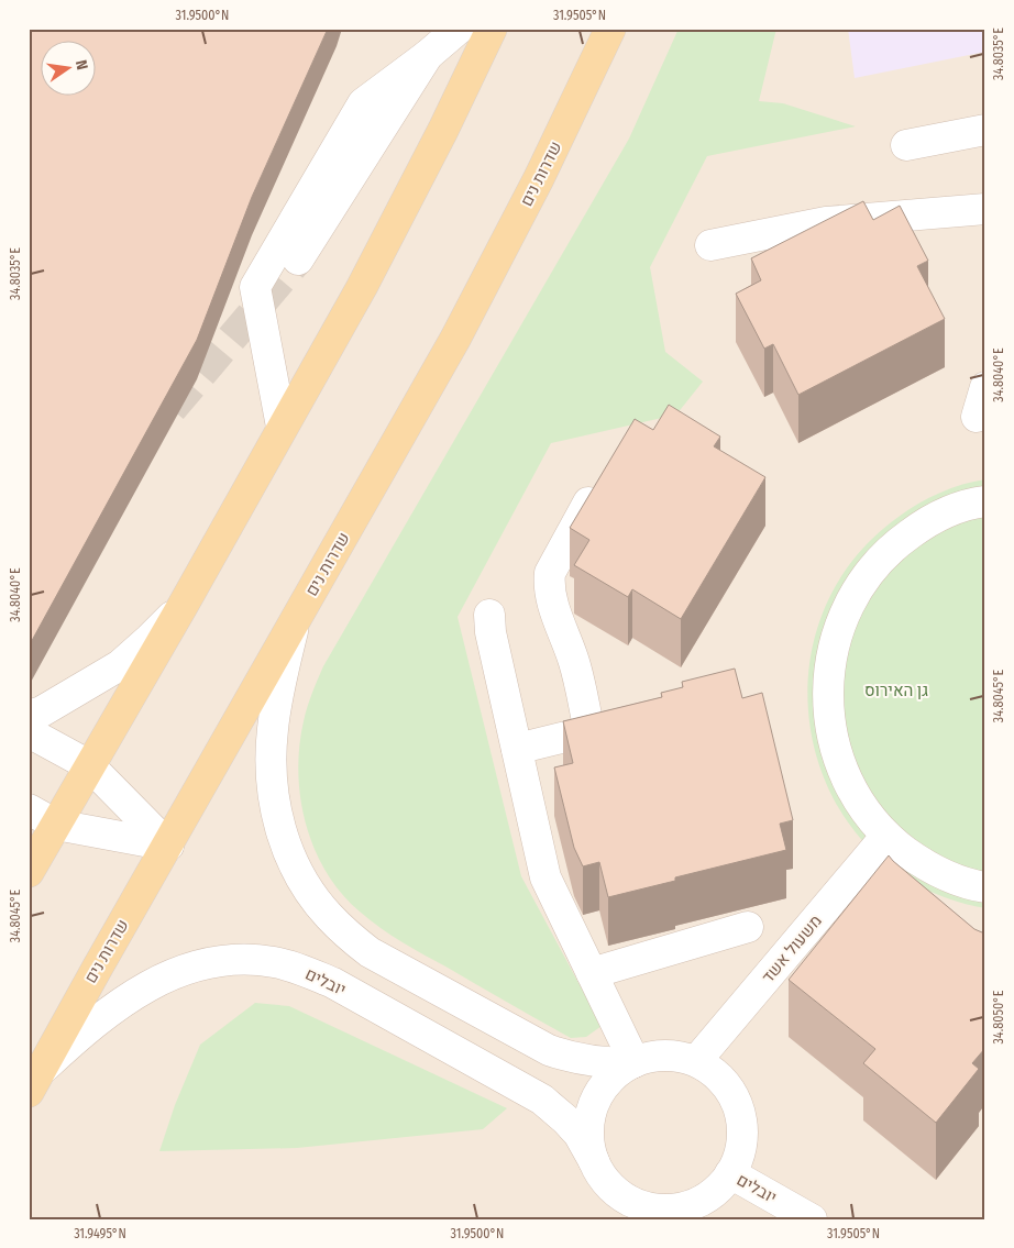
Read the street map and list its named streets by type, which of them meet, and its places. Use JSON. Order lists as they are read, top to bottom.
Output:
{
  "streets": {
    "main road": ["שדרות נים"],
    "street": ["משעול אשד", "יובלים"]
  },
  "crossings": [
    ["שדרות נים", "יובלים"],
    ["משעול אשד", "יובלים"]
  ],
  "parks": ["גן האירוס"],
  "north": "right",
  "coordinates": [
    "31.9500°N",
    "31.9505°N",
    "34.8035°E",
    "34.8040°E",
    "34.8045°E",
    "34.8050°E",
    "31.9495°N"
  ]
}
